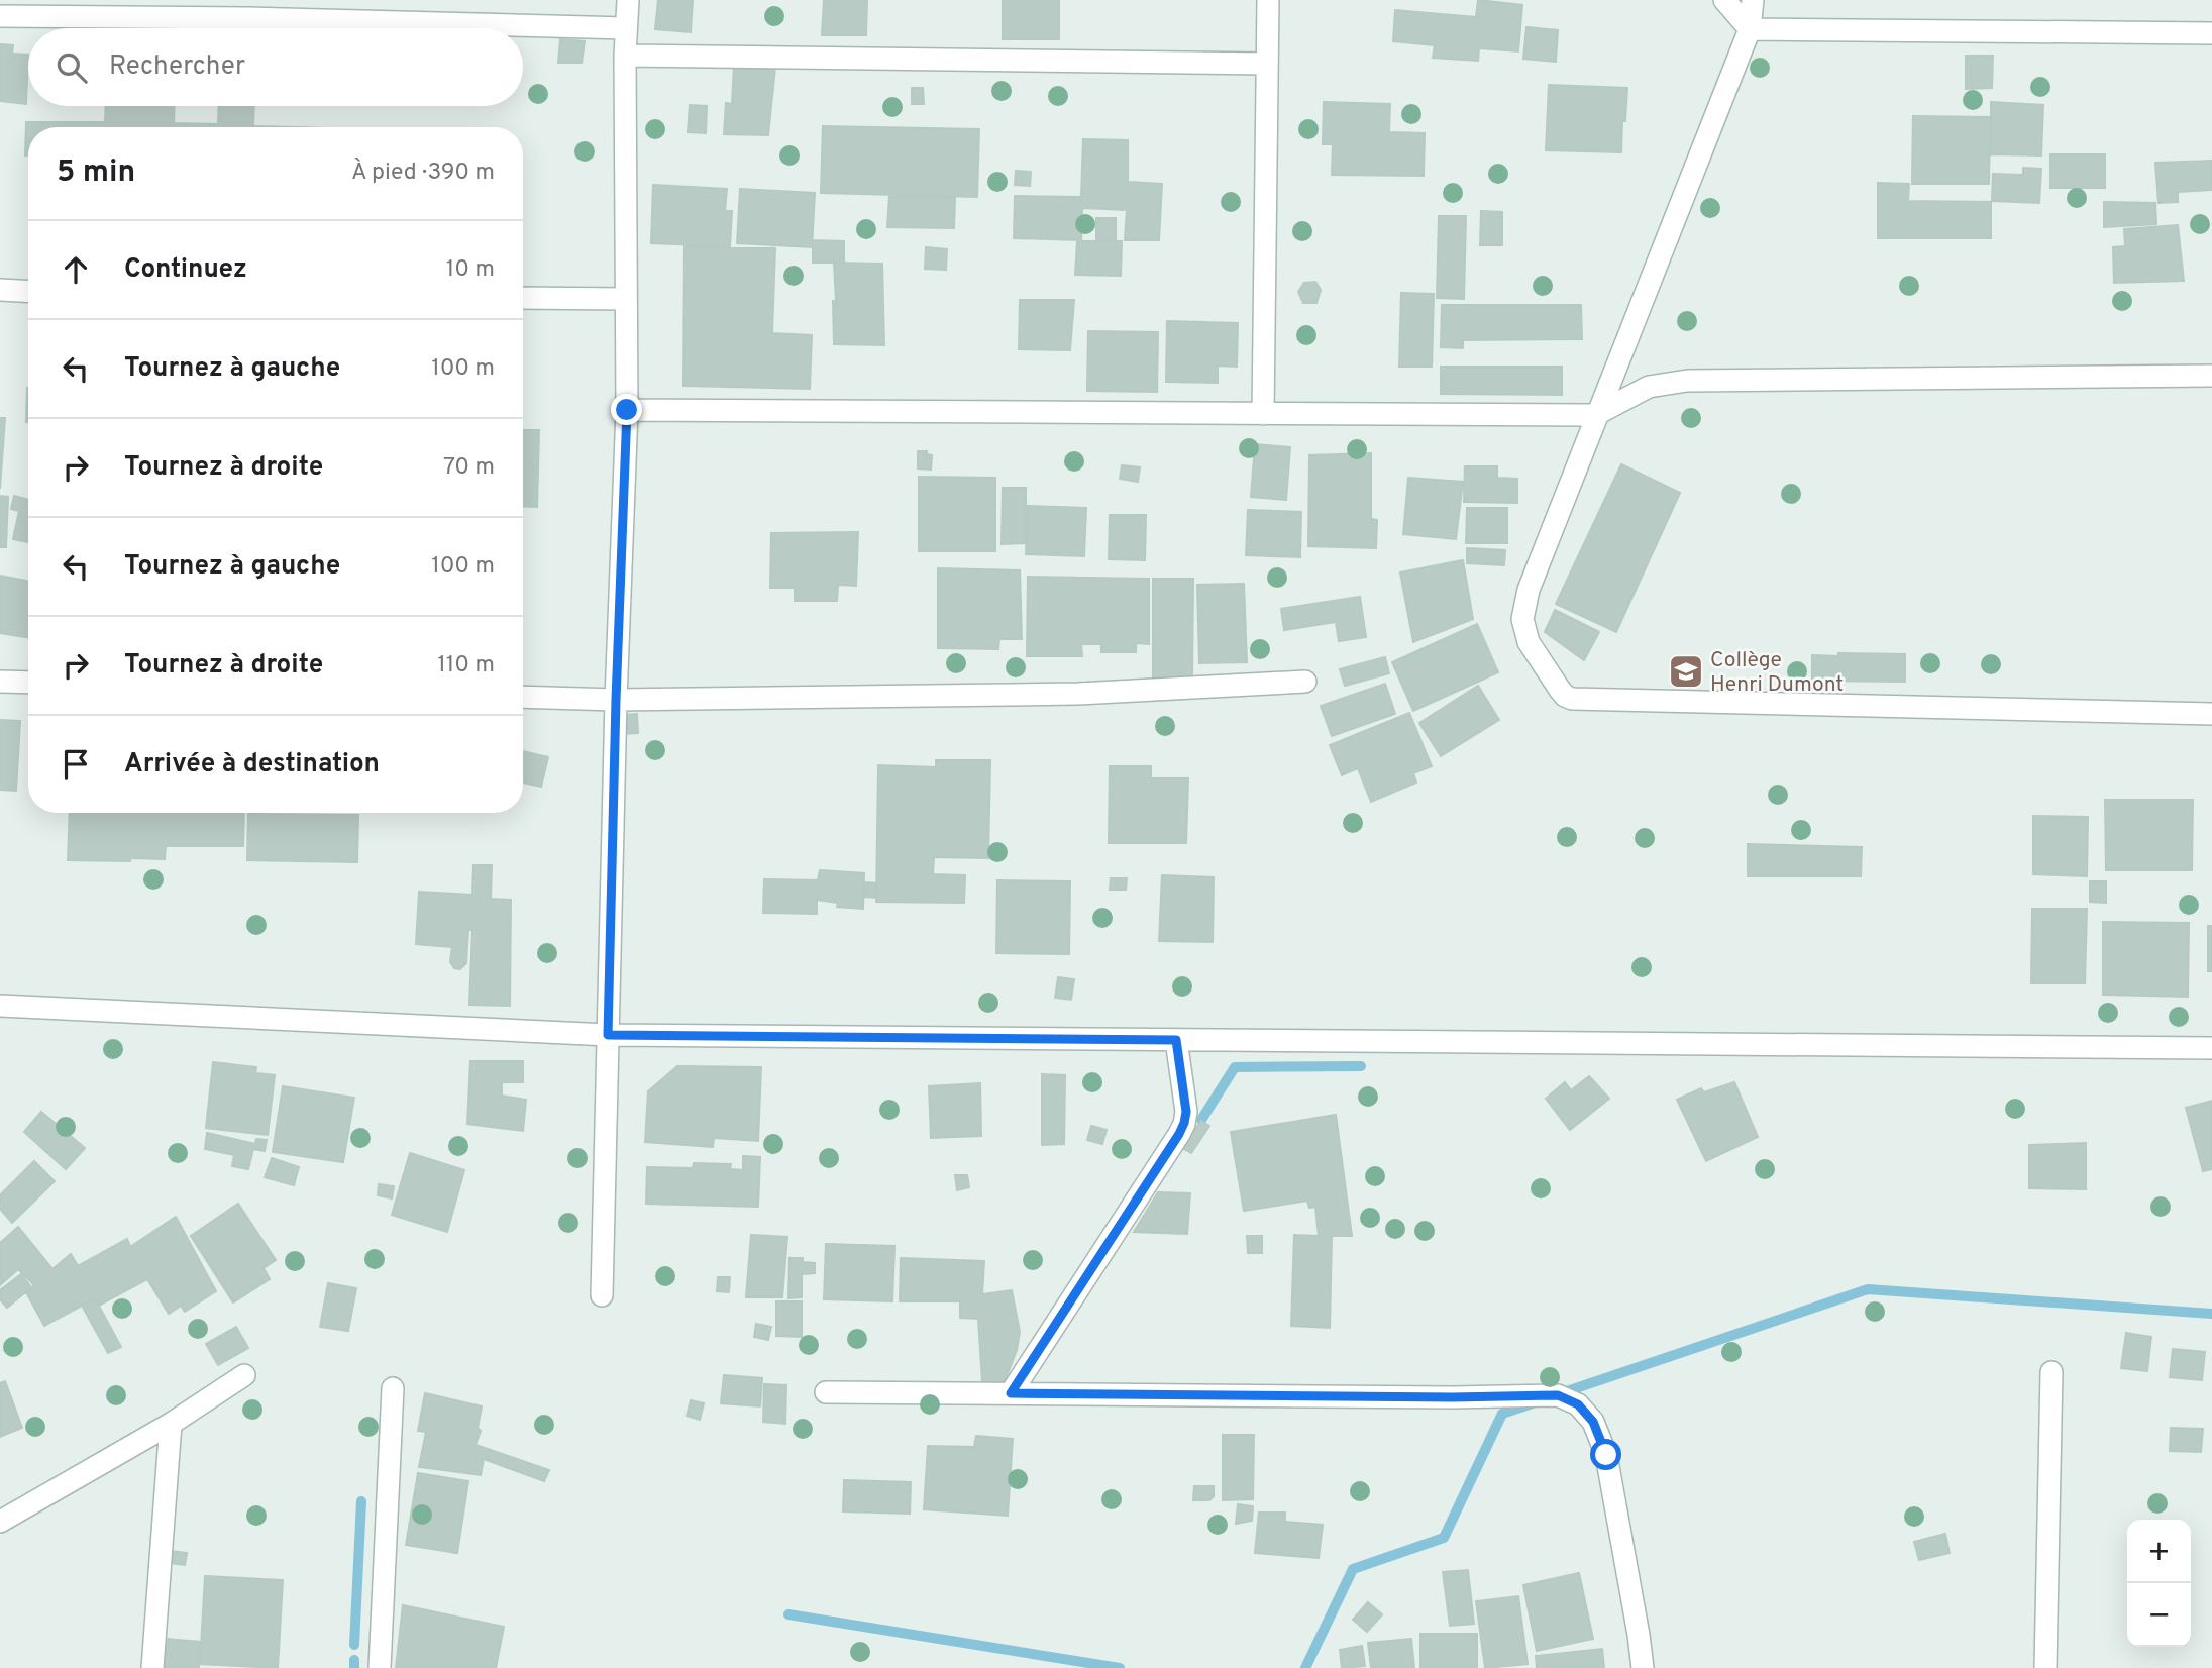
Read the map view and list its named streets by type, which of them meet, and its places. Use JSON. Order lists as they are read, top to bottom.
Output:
{
  "places": {
    "school or university": ["Collège Henri Dumont"]
  },
  "page": {
    "search": "Rechercher",
    "heading": ["5 min", "À pied · 390 m"],
    "list": [
      ["Continuez", "10 m"],
      ["Tournez à gauche", "100 m"],
      ["Tournez à droite", "70 m"],
      ["Tournez à gauche", "100 m"],
      ["Tournez à droite", "110 m"],
      "Arrivée à destination"
    ],
    "map_buttons": ["+", "−"]
  }
}
